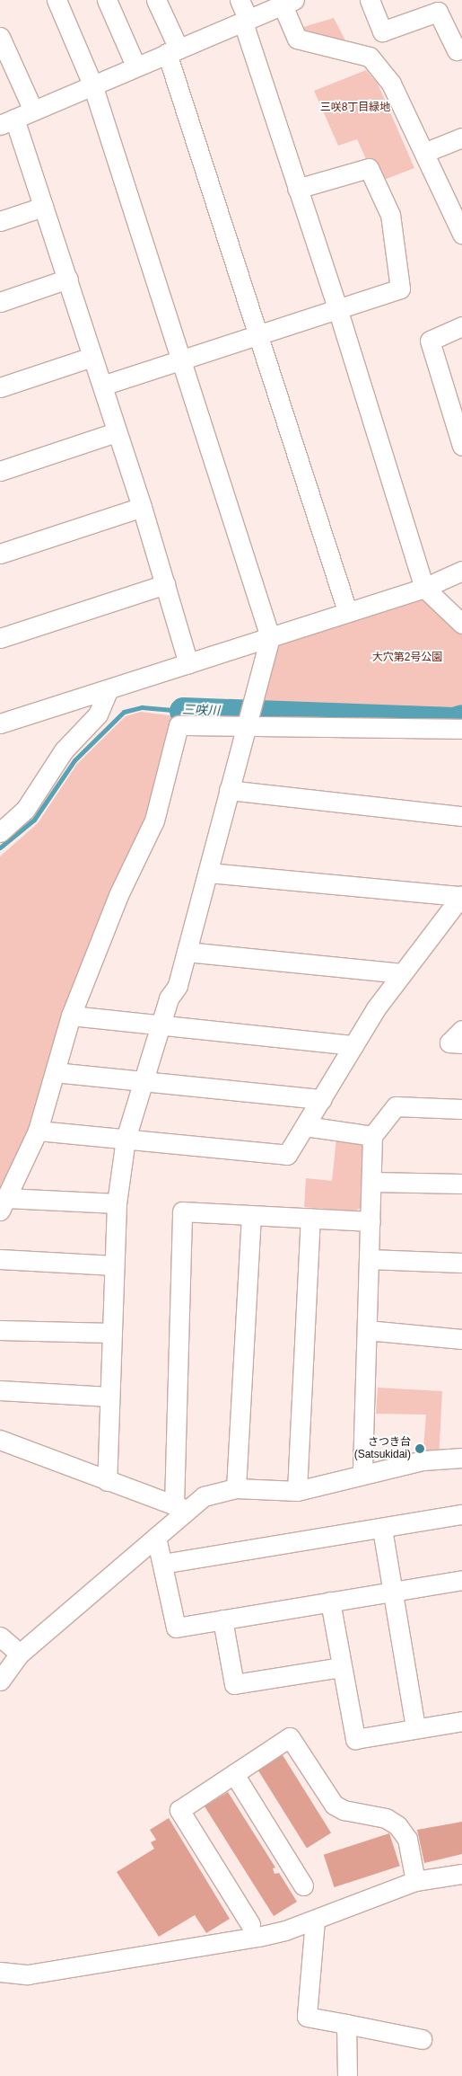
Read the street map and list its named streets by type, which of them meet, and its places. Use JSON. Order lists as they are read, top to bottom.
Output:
{
  "water": ["三咲川"],
  "parks": ["三咲8丁目緑地", "大穴第2号公園"],
  "places": ["さつき台 (Satsukidai)"]
}
